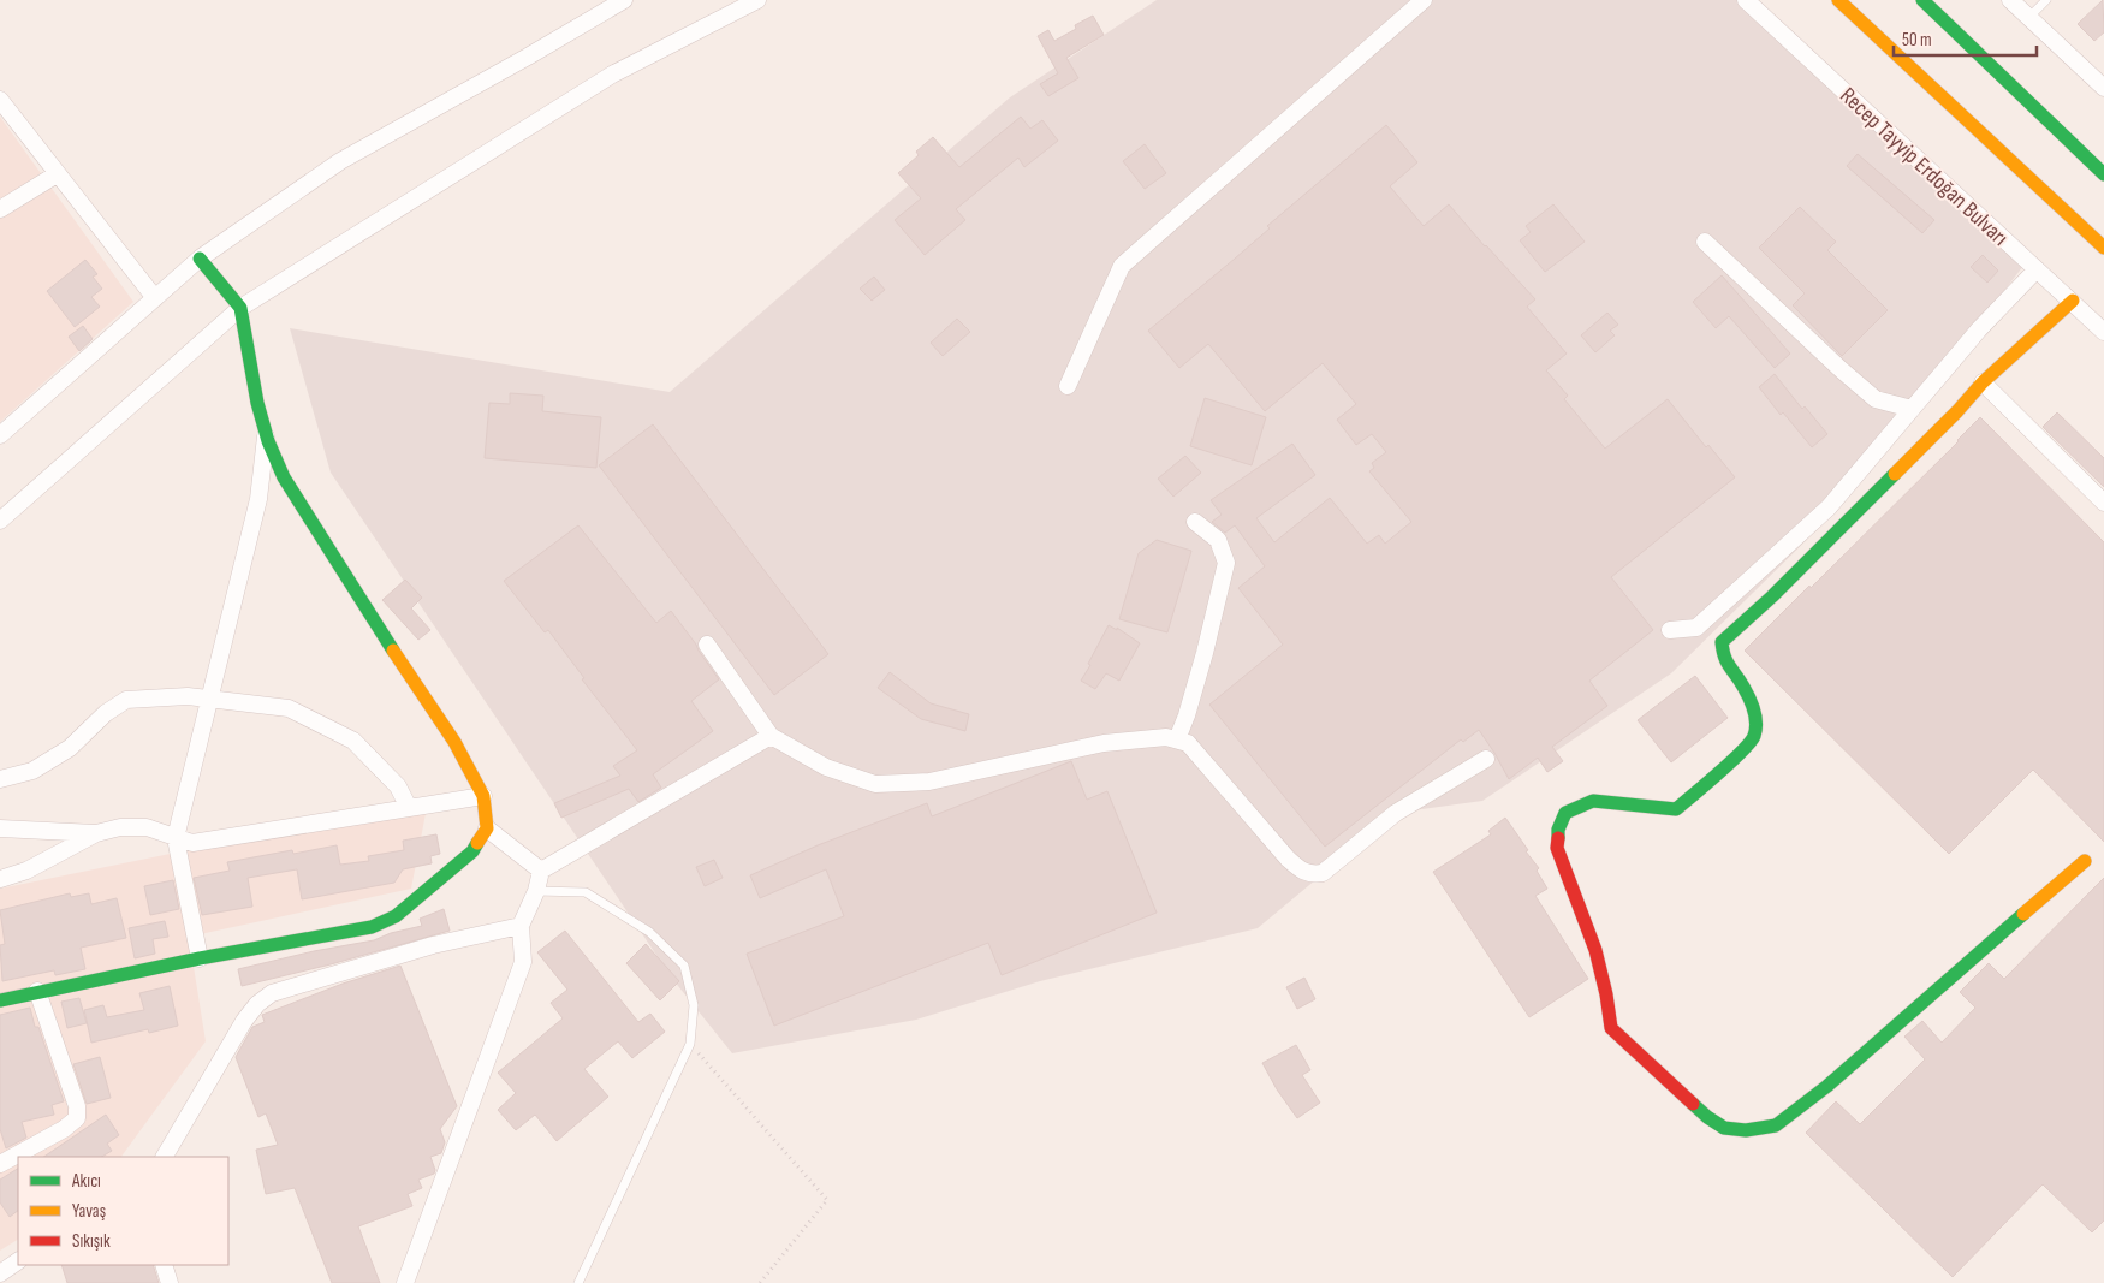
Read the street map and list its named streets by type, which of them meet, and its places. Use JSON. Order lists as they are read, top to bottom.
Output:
{
  "streets": {
    "street": ["Recep Tayyip Erdoğan Bulvarı"]
  },
  "legend": ["Akıcı", "Yavaş", "Sıkışık"],
  "scale_bar": "50 m"
}
